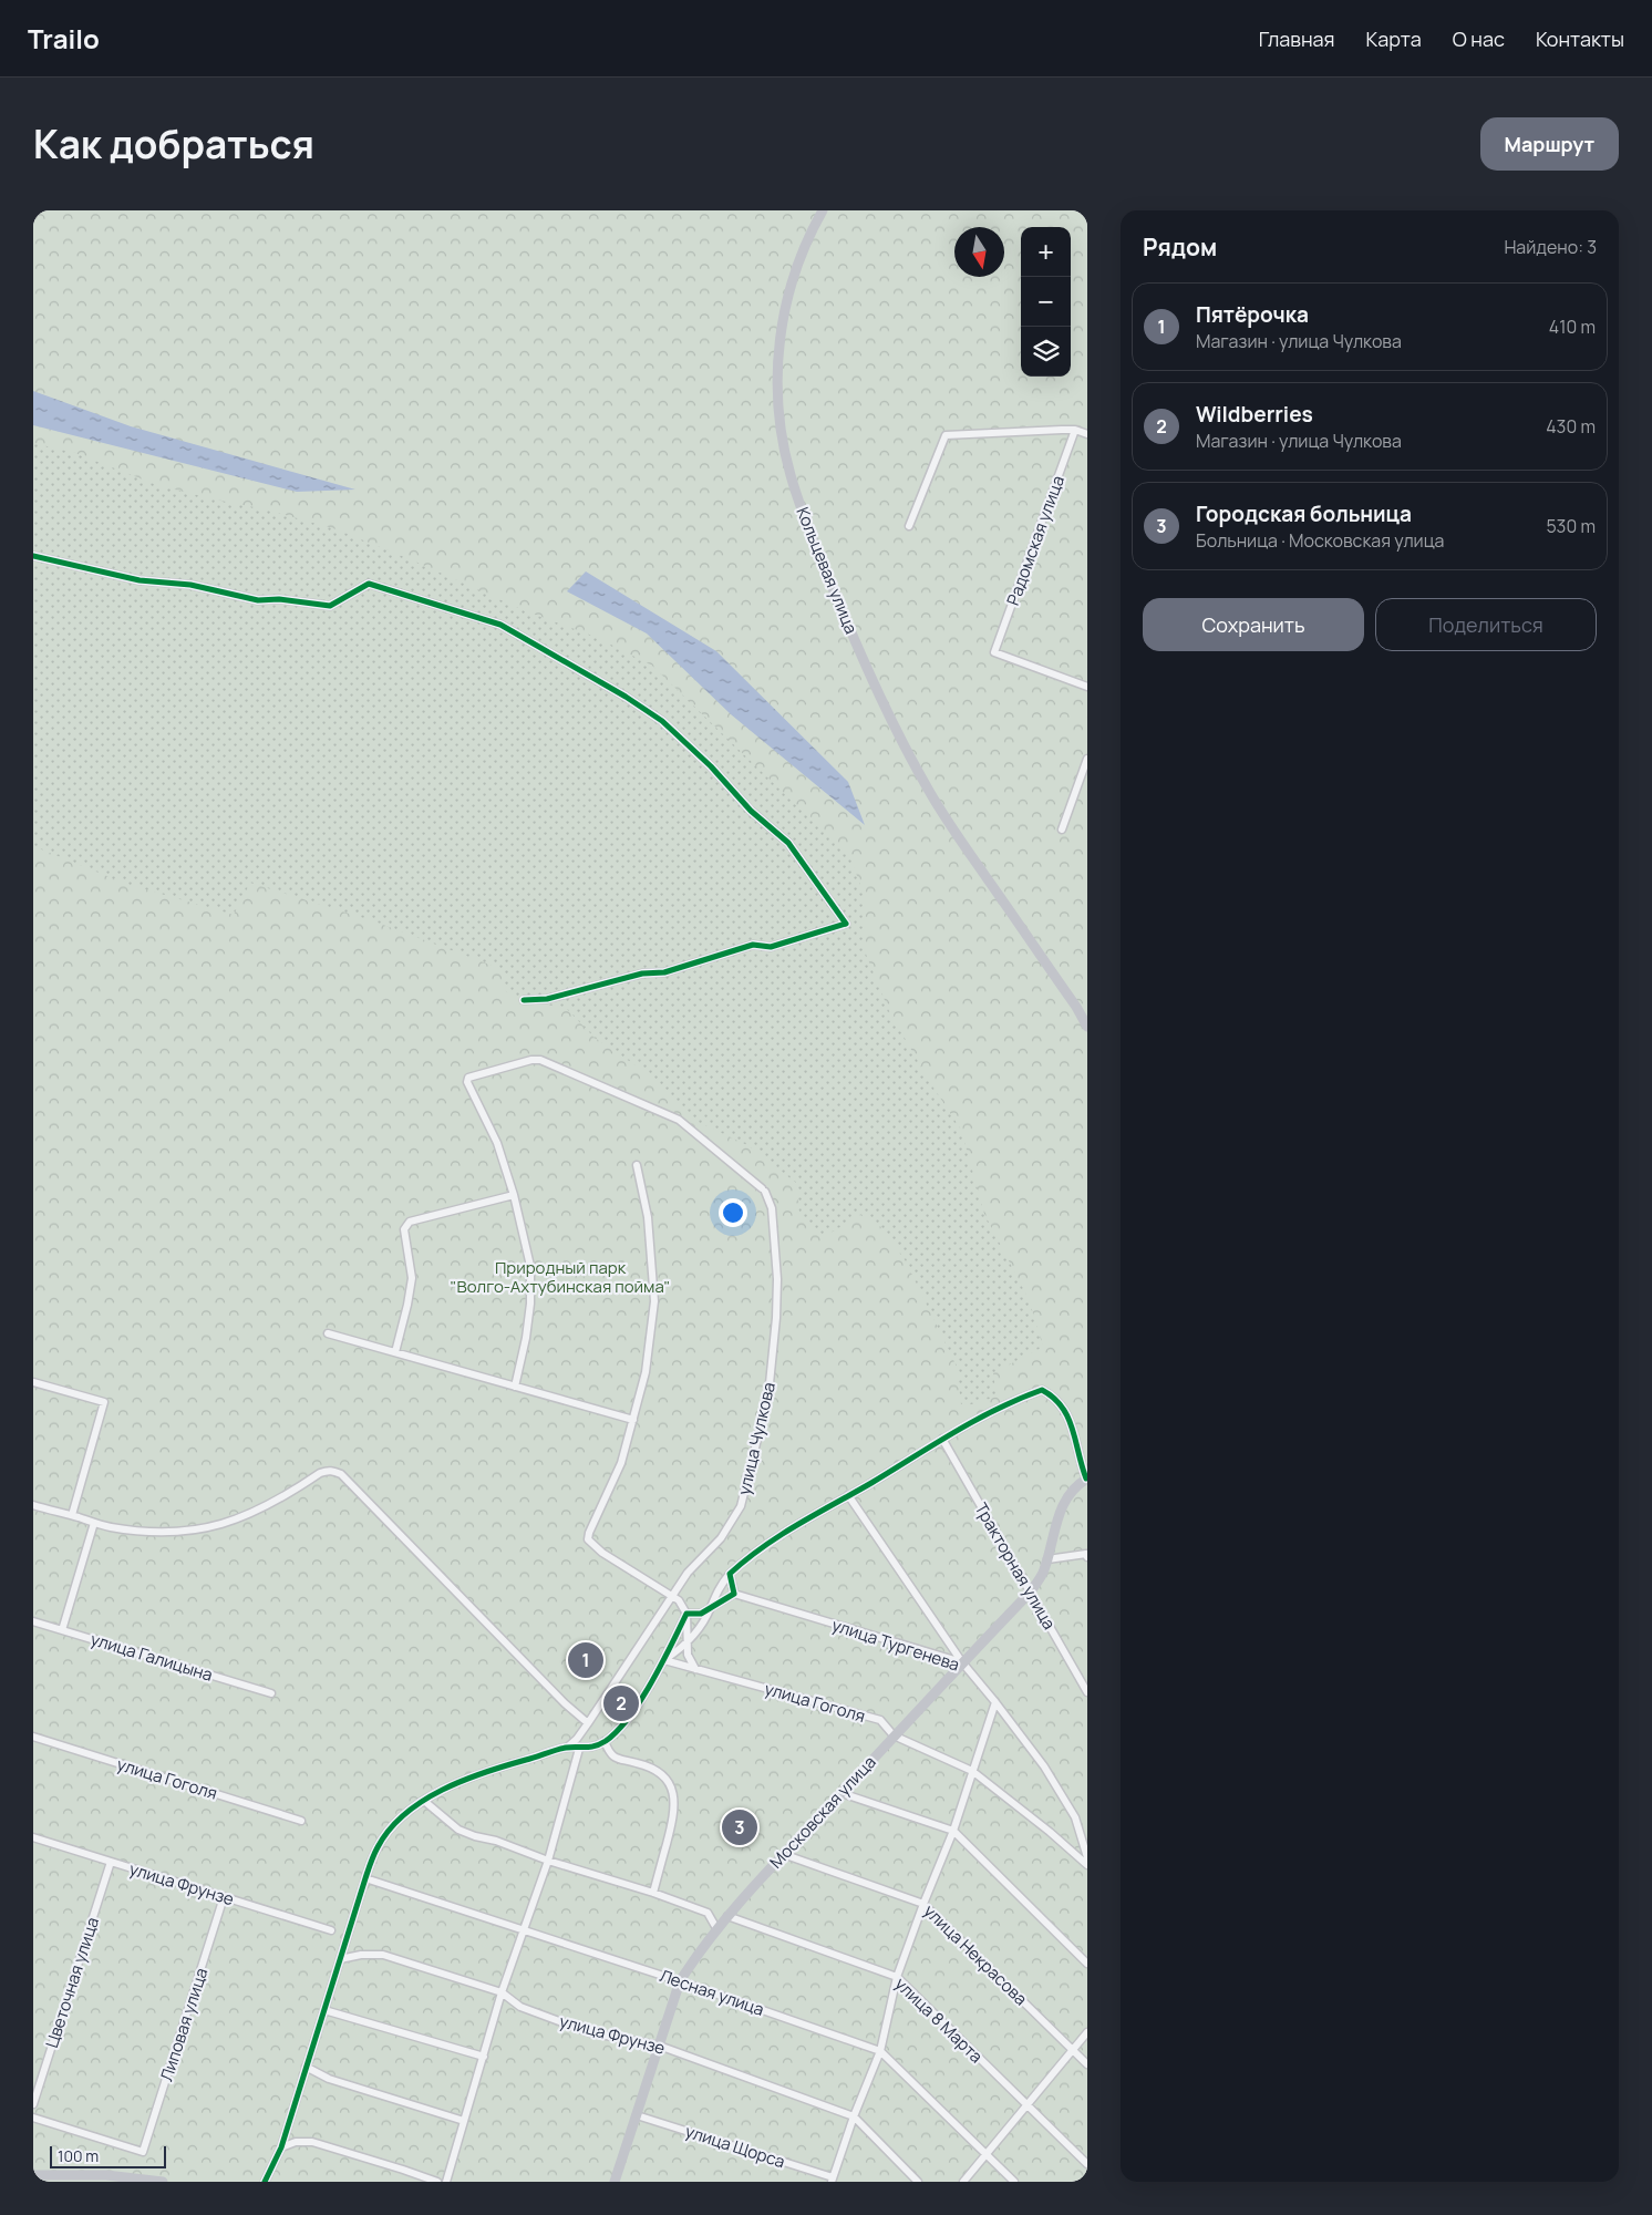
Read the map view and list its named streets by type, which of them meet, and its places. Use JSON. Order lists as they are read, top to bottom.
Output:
{
  "streets": {
    "street": [
      "Радомская улица",
      "Кольцевая улица",
      "улица Чулкова",
      "Тракторная улица",
      "улица Тургенева",
      "улица Галицына",
      "улица Гоголя",
      "Московская улица",
      "улица Фрунзе",
      "улица Некрасова",
      "Цветочная улица",
      "Лесная улица",
      "улица 8 Марта",
      "Липовая улица",
      "улица Щорса"
    ]
  },
  "crossings": [
    ["Тракторная улица", "Московская улица"],
    ["улица Тургенева", "Московская улица"],
    ["улица Гоголя", "Московская улица"],
    ["Московская улица", "улица Фрунзе"],
    ["Московская улица", "улица Некрасова"],
    ["Московская улица", "Лесная улица"],
    ["Московская улица", "улица 8 Марта"],
    ["Московская улица", "улица Щорса"],
    ["улица Фрунзе", "Цветочная улица"],
    ["улица Фрунзе", "Липовая улица"]
  ],
  "parks": ["Природный парк \"Волго-Ахтубинская пойма\""],
  "scale_bar": "100 m",
  "north": "bottom",
  "page": {
    "header": "Trailo",
    "nav": [
      "Главная",
      "Карта",
      "О нас",
      "Контакты"
    ],
    "title": "Как добраться",
    "buttons": [
      "Маршрут",
      ["Сохранить", "Поделиться"]
    ],
    "heading": ["Рядом", "Найдено: 3"],
    "map_buttons": ["+", "−"],
    "list": [
      {
        "mark": "1",
        "name": "Пятёрочка",
        "note": "Магазин · улица Чулкова",
        "value": "410 m"
      },
      {
        "mark": "2",
        "name": "Wildberries",
        "note": "Магазин · улица Чулкова",
        "value": "430 m"
      },
      {
        "mark": "3",
        "name": "Городская больница",
        "note": "Больница · Московская улица",
        "value": "530 m"
      }
    ],
    "pins": ["1", "2", "3"],
    "scale": "100 m"
  }
}
